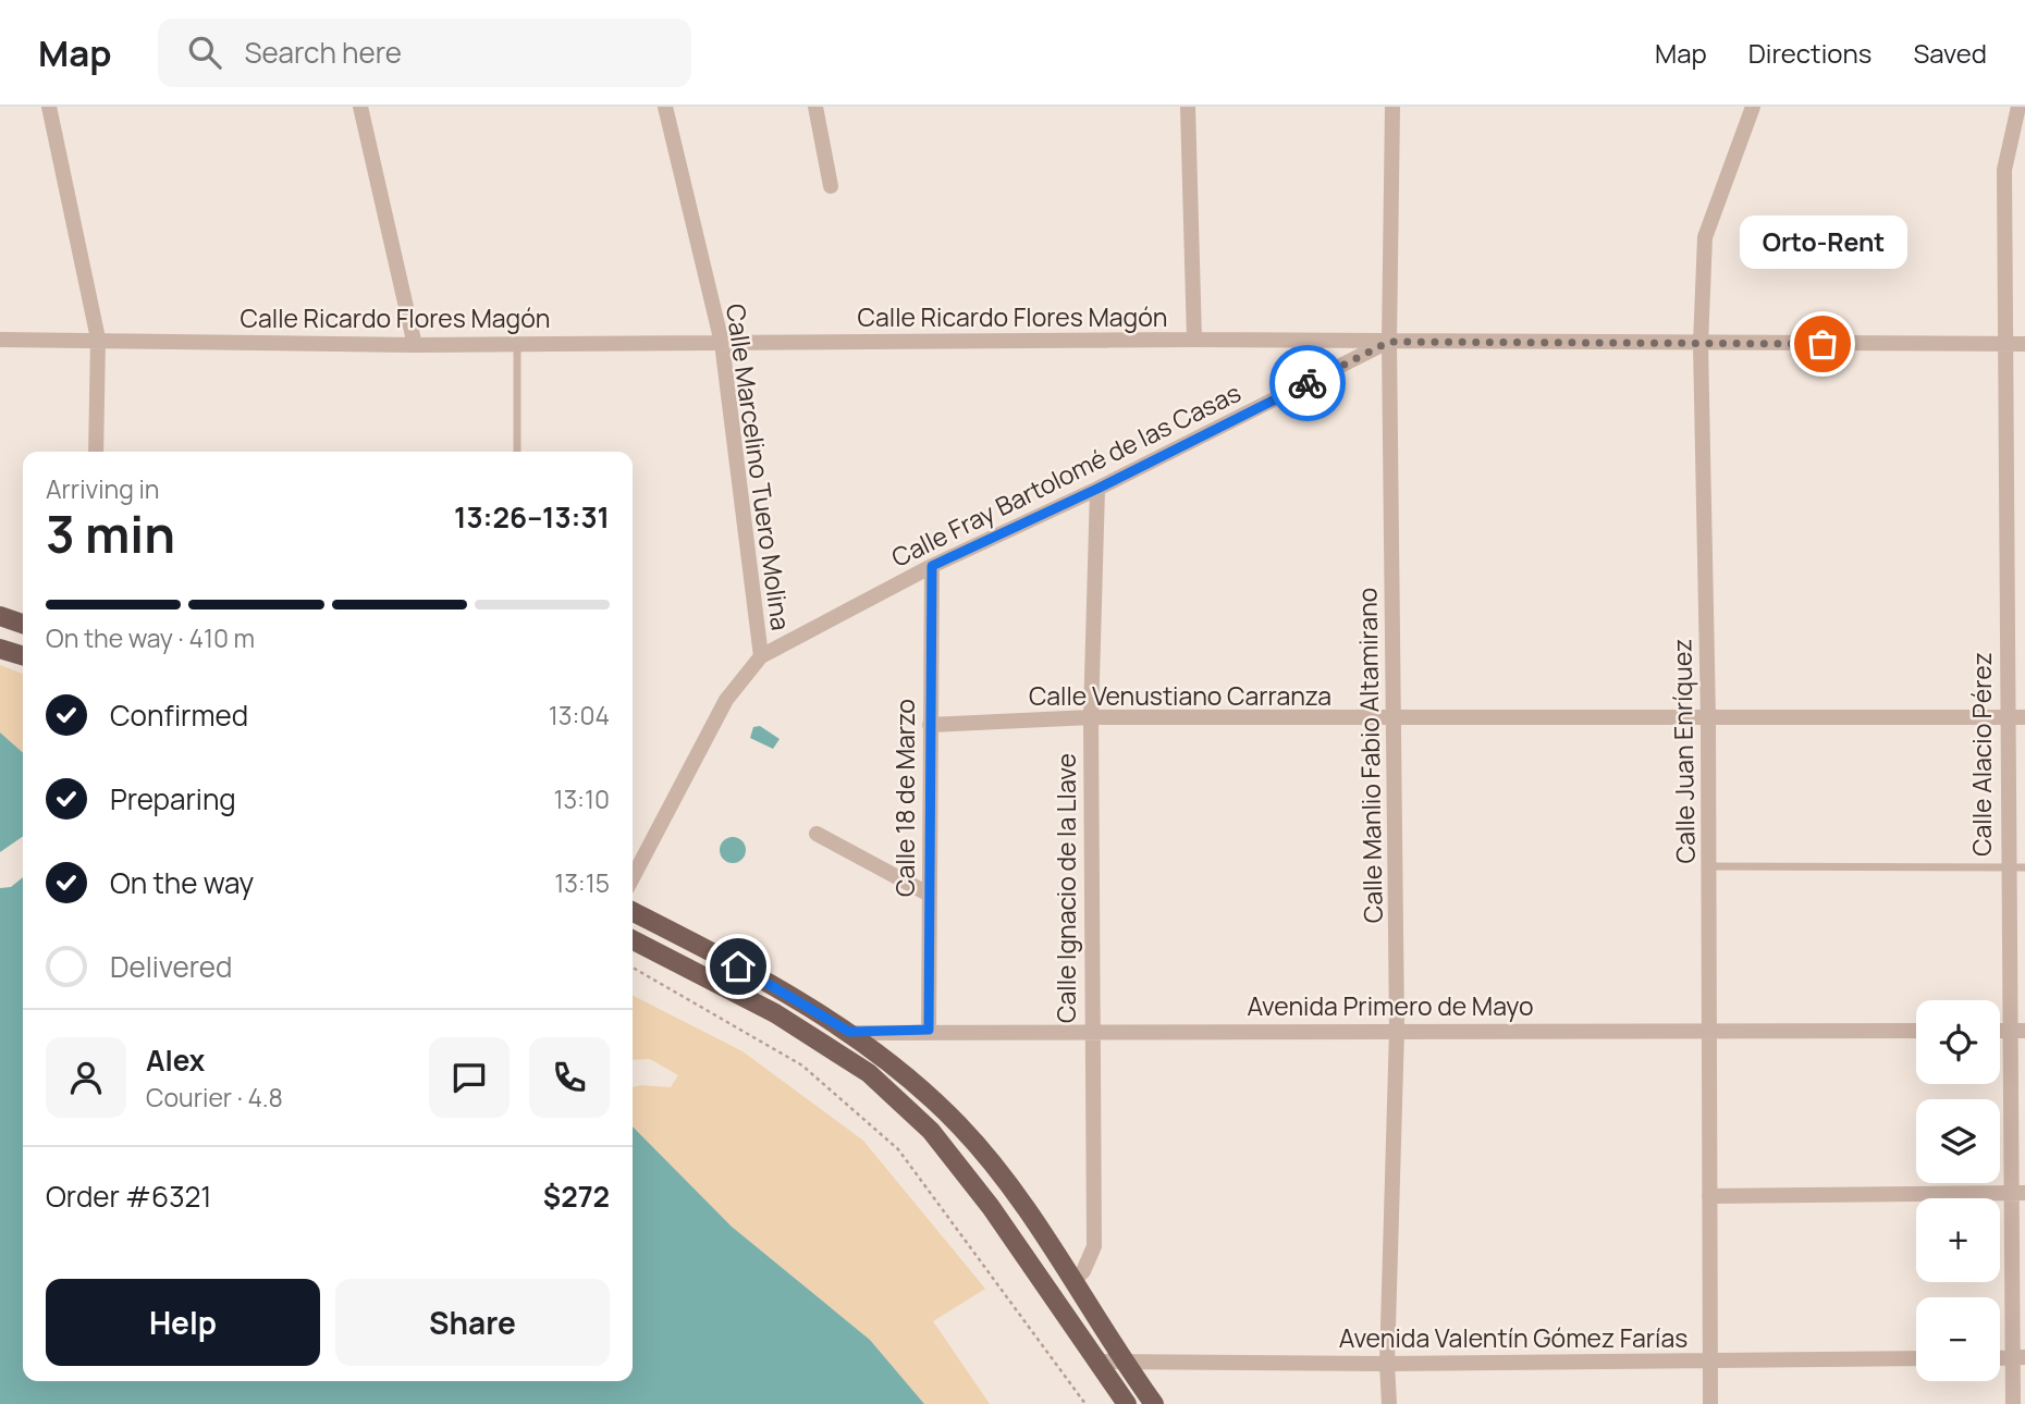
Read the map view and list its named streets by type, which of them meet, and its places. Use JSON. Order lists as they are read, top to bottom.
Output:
{
  "streets": {
    "street": [
      "Calle Ricardo Flores Magón",
      "Calle Marcelino Tuero Molina",
      "Calle Fray Bartolomé de las Casas",
      "Calle Venustiano Carranza",
      "Calle Juan Enríquez",
      "Calle Alacio Pérez",
      "Calle Manlio Fabio Altamirano",
      "Calle 18 de Marzo",
      "Calle Ignacio de la Llave",
      "Avenida Primero de Mayo",
      "Avenida Valentín Gómez Farías"
    ]
  },
  "crossings": [
    ["Calle Ricardo Flores Magón", "Calle Marcelino Tuero Molina"],
    ["Calle Ricardo Flores Magón", "Calle Fray Bartolomé de las Casas"],
    ["Calle Ricardo Flores Magón", "Calle Juan Enríquez"],
    ["Calle Ricardo Flores Magón", "Calle Alacio Pérez"],
    ["Calle Ricardo Flores Magón", "Calle Manlio Fabio Altamirano"],
    ["Calle Marcelino Tuero Molina", "Calle Fray Bartolomé de las Casas"],
    ["Calle Fray Bartolomé de las Casas", "Calle Manlio Fabio Altamirano"],
    ["Calle Fray Bartolomé de las Casas", "Calle 18 de Marzo"],
    ["Calle Fray Bartolomé de las Casas", "Calle Ignacio de la Llave"],
    ["Calle Venustiano Carranza", "Calle Juan Enríquez"],
    ["Calle Venustiano Carranza", "Calle Alacio Pérez"],
    ["Calle Venustiano Carranza", "Calle Manlio Fabio Altamirano"],
    ["Calle Venustiano Carranza", "Calle 18 de Marzo"],
    ["Calle Venustiano Carranza", "Calle Ignacio de la Llave"],
    ["Calle Juan Enríquez", "Avenida Primero de Mayo"],
    ["Calle Juan Enríquez", "Avenida Valentín Gómez Farías"],
    ["Calle Manlio Fabio Altamirano", "Avenida Primero de Mayo"],
    ["Calle Manlio Fabio Altamirano", "Avenida Valentín Gómez Farías"],
    ["Calle 18 de Marzo", "Avenida Primero de Mayo"],
    ["Calle Ignacio de la Llave", "Avenida Primero de Mayo"]
  ],
  "places": ["Orto-Rent"],
  "page": {
    "header": "Map",
    "search": "Search here",
    "nav": ["Map", "Directions", "Saved"],
    "bubble": "Orto-Rent",
    "heading": ["3 min", "Arriving in", "13:26–13:31"],
    "panel": [
      "Alex",
      "Courier · 4.8",
      "Order #6321",
      "$272"
    ],
    "bar": "On the way · 410 m",
    "list": [
      ["Confirmed", "13:04"],
      ["Preparing", "13:10"],
      ["On the way", "13:15"],
      "Delivered"
    ],
    "map_buttons": ["+", "−"],
    "buttons": ["Help", "Share"]
  }
}
